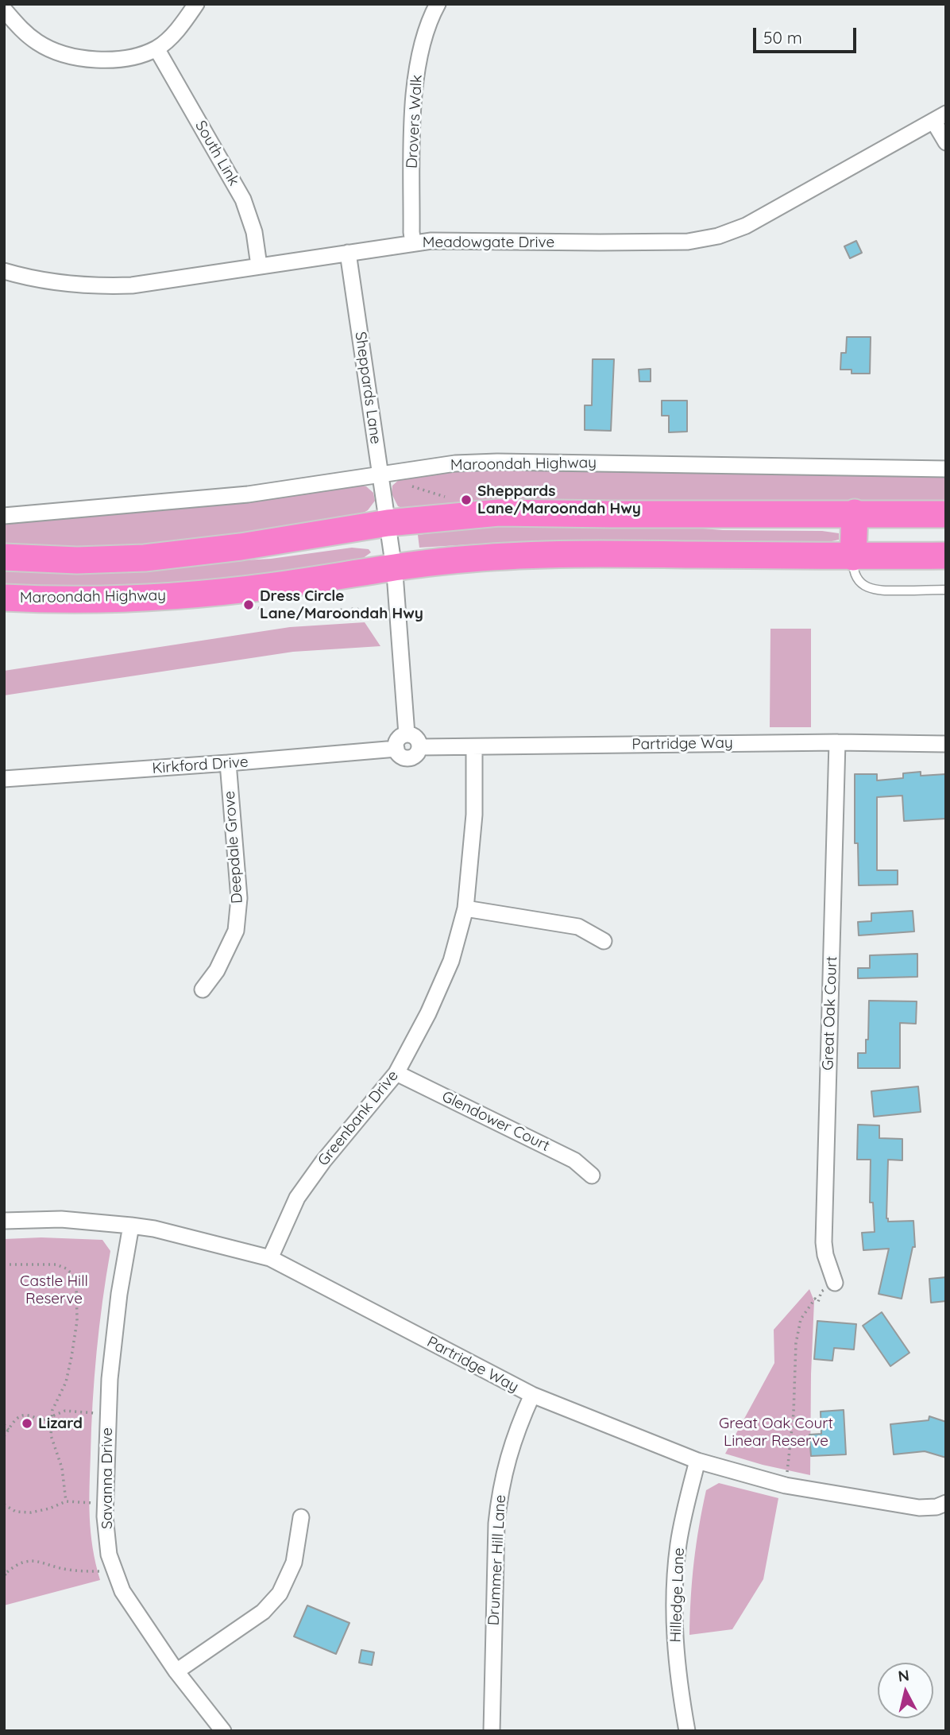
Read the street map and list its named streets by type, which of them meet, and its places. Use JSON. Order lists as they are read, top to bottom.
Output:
{
  "streets": {
    "highway": ["Maroondah Highway"],
    "street": [
      "Drovers Walk",
      "South Link",
      "Meadowgate Drive",
      "Sheppards Lane",
      "Partridge Way",
      "Kirkford Drive",
      "Deepdale Grove",
      "Great Oak Court",
      "Greenbank Drive",
      "Glendower Court",
      "Savanna Drive",
      "Drummer Hill Lane",
      "Hilledge Lane"
    ]
  },
  "crossings": [
    ["Drovers Walk", "Meadowgate Drive"],
    ["South Link", "Meadowgate Drive"],
    ["Meadowgate Drive", "Sheppards Lane"],
    ["Sheppards Lane", "Maroondah Highway"],
    ["Sheppards Lane", "Partridge Way"],
    ["Sheppards Lane", "Kirkford Drive"],
    ["Partridge Way", "Kirkford Drive"],
    ["Partridge Way", "Great Oak Court"],
    ["Partridge Way", "Greenbank Drive"],
    ["Partridge Way", "Savanna Drive"],
    ["Partridge Way", "Drummer Hill Lane"],
    ["Partridge Way", "Hilledge Lane"],
    ["Kirkford Drive", "Deepdale Grove"],
    ["Greenbank Drive", "Glendower Court"]
  ],
  "parks": ["Castle Hill Reserve", "Great Oak Court Linear Reserve"],
  "places": ["Sheppards Lane/Maroondah Hwy", "Dress Circle Lane/Maroondah Hwy", "Lizard"],
  "scale_bar": "50 m",
  "north": "top"
}
